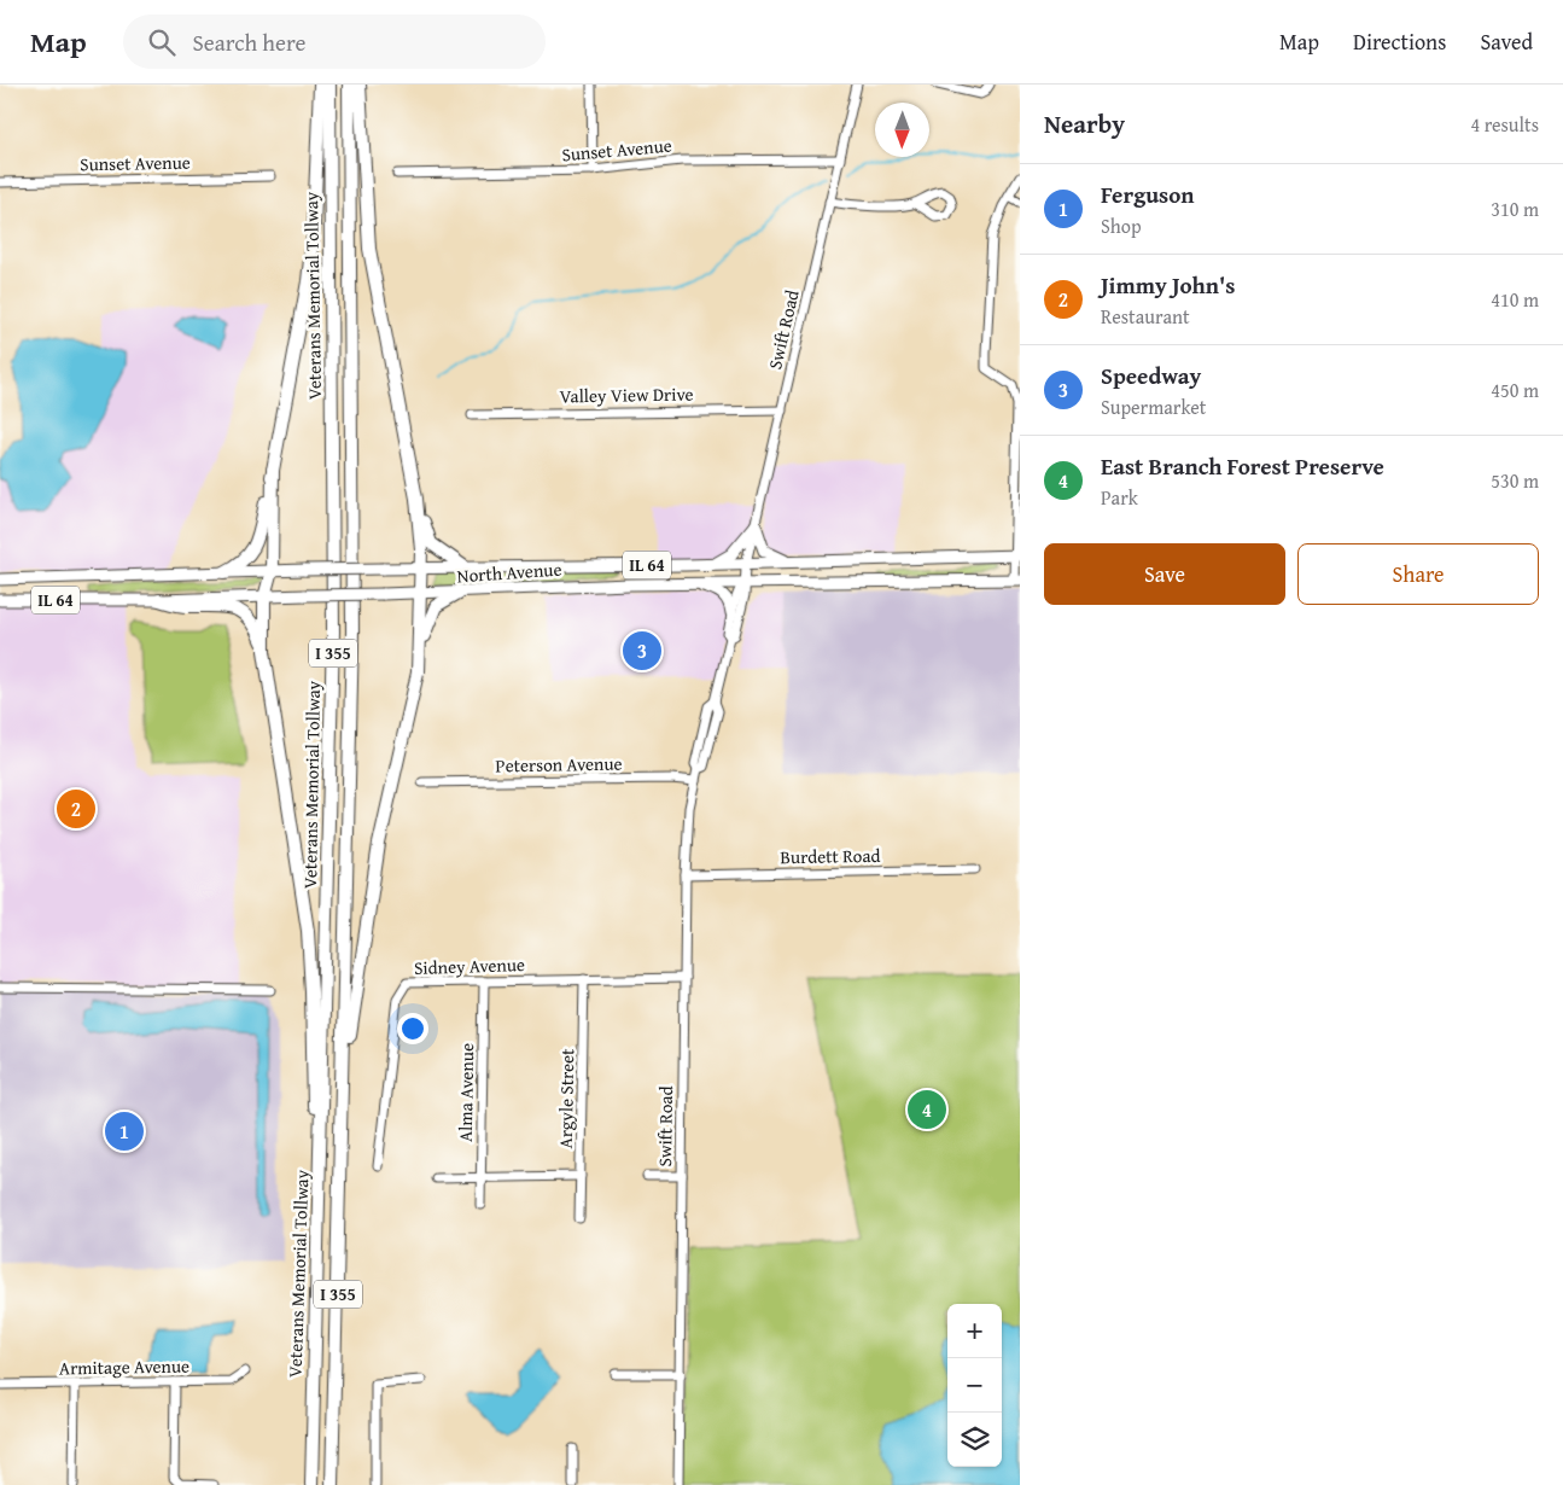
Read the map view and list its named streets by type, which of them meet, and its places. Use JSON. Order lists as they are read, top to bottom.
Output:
{
  "streets": {
    "highway": ["Veterans Memorial Tollway", "I 355"],
    "main road": ["IL 64", "North Avenue"],
    "street": [
      "Sunset Avenue",
      "Swift Road",
      "Valley View Drive",
      "Peterson Avenue",
      "Burdett Road",
      "Sidney Avenue",
      "Alma Avenue",
      "Argyle Street",
      "Armitage Avenue"
    ]
  },
  "crossings": [
    ["Sunset Avenue", "Swift Road"],
    ["Swift Road", "Valley View Drive"],
    ["Swift Road", "North Avenue"],
    ["Swift Road", "Peterson Avenue"],
    ["Swift Road", "Burdett Road"],
    ["Swift Road", "Sidney Avenue"],
    ["Sidney Avenue", "Alma Avenue"],
    ["Sidney Avenue", "Argyle Street"]
  ],
  "north": "bottom",
  "page": {
    "header": "Map",
    "search": "Search here",
    "nav": ["Map", "Directions", "Saved"],
    "heading": ["Nearby", "4 results"],
    "list": [
      {
        "mark": "1",
        "name": "Ferguson",
        "note": "Shop",
        "value": "310 m"
      },
      {
        "mark": "2",
        "name": "Jimmy John's",
        "note": "Restaurant",
        "value": "410 m"
      },
      {
        "mark": "3",
        "name": "Speedway",
        "note": "Supermarket",
        "value": "450 m"
      },
      {
        "mark": "4",
        "name": "East Branch Forest Preserve",
        "note": "Park",
        "value": "530 m"
      }
    ],
    "buttons": ["Save", "Share"],
    "pins": [
      "3",
      "2",
      "4",
      "1"
    ],
    "map_buttons": ["+", "−"]
  }
}
